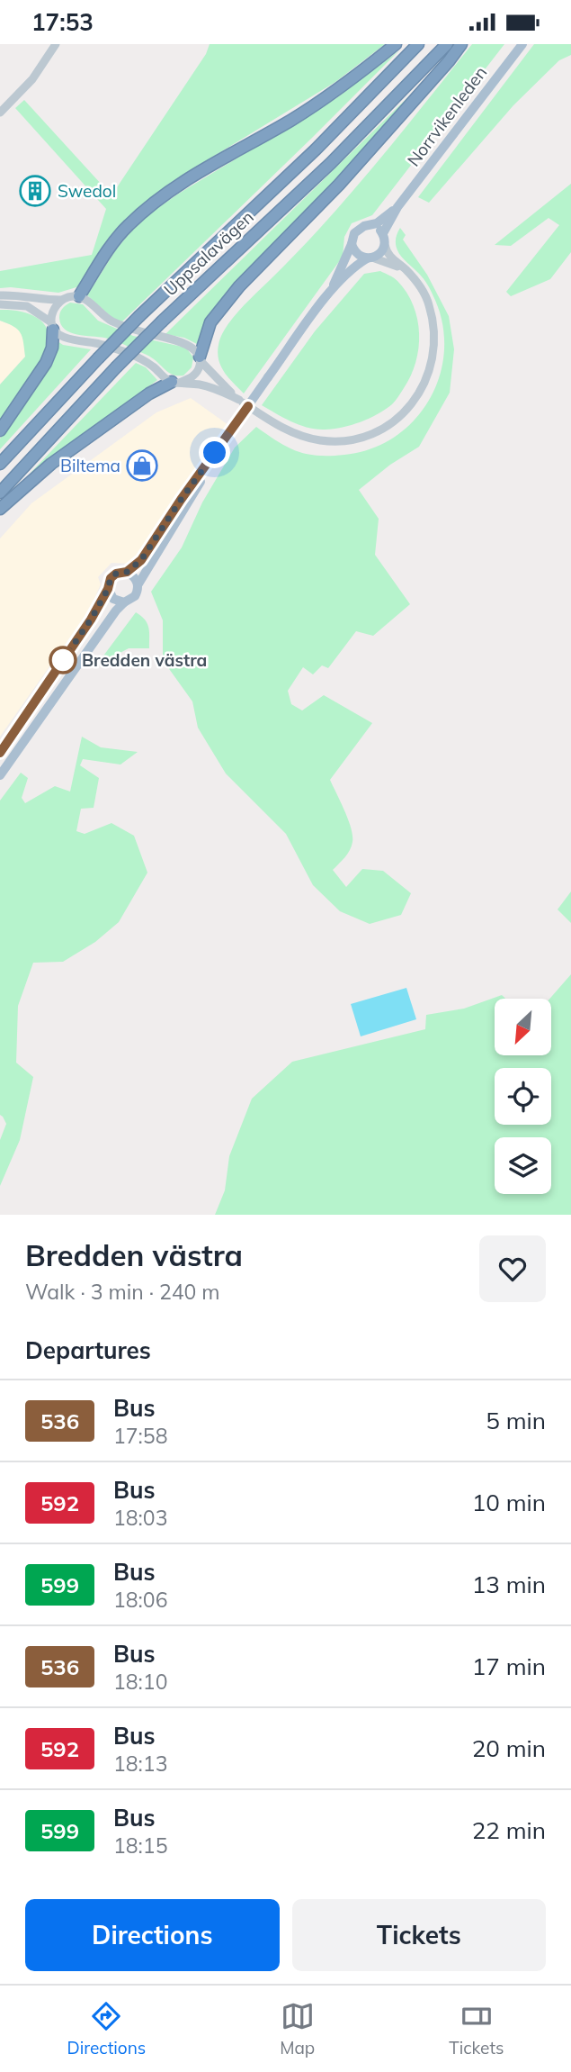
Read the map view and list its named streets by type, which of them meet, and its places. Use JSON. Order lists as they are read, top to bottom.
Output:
{
  "streets": {
    "highway": ["Uppsalavägen"],
    "main road": ["Norrvikenleden"]
  },
  "places": {
    "building": ["Swedol"],
    "shop": ["Biltema"],
    "other": ["Bredden västra"]
  },
  "lines": ["bus line 536"],
  "north": "bottom left",
  "page": {
    "status": "17:53",
    "heading": [
      ["Bredden västra", "Walk · 3 min · 240 m"],
      "Departures"
    ],
    "list": [
      {
        "mark": "536",
        "name": "Bus",
        "note": "17:58",
        "value": "5 min"
      },
      {
        "mark": "592",
        "name": "Bus",
        "note": "18:03",
        "value": "10 min"
      },
      {
        "mark": "599",
        "name": "Bus",
        "note": "18:06",
        "value": "13 min"
      },
      {
        "mark": "536",
        "name": "Bus",
        "note": "18:10",
        "value": "17 min"
      },
      {
        "mark": "592",
        "name": "Bus",
        "note": "18:13",
        "value": "20 min"
      },
      {
        "mark": "599",
        "name": "Bus",
        "note": "18:15",
        "value": "22 min"
      }
    ],
    "buttons": ["Directions", "Tickets"],
    "tabs": ["Directions", "Map", "Tickets"]
  }
}
